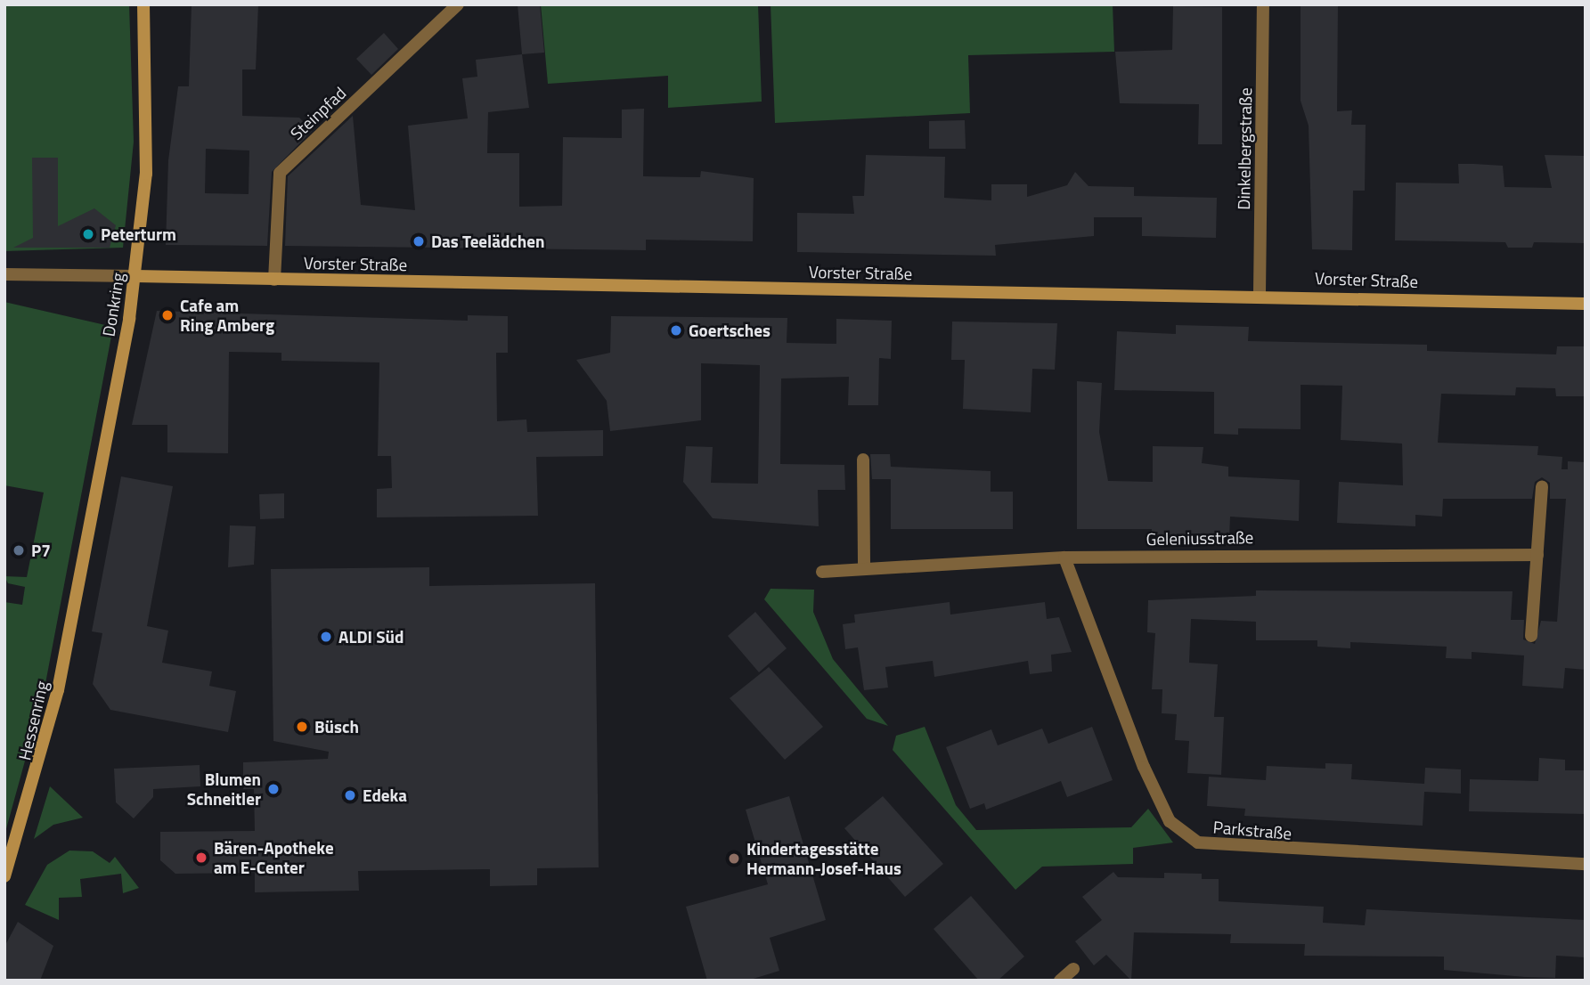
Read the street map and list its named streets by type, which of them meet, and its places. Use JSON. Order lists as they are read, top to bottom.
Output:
{
  "streets": {
    "main road": ["Vorster Straße", "Donkring", "Hessenring"],
    "street": [
      "Steinpfad",
      "Dinkelbergstraße",
      "Geleniusstraße",
      "Parkstraße"
    ]
  },
  "crossings": [
    ["Steinpfad", "Vorster Straße"],
    ["Dinkelbergstraße", "Vorster Straße"],
    ["Vorster Straße", "Donkring"],
    ["Donkring", "Hessenring"],
    ["Geleniusstraße", "Parkstraße"]
  ],
  "places": [
    "Peterturm",
    "Das Teelädchen",
    "Cafe am Ring Amberg",
    "Goertsches",
    "P7",
    "ALDI Süd",
    "Büsch",
    "Blumen Schneitler",
    "Edeka",
    "Bären-Apotheke am E-Center",
    "Kindertagesstätte Hermann-Josef-Haus"
  ]
}
